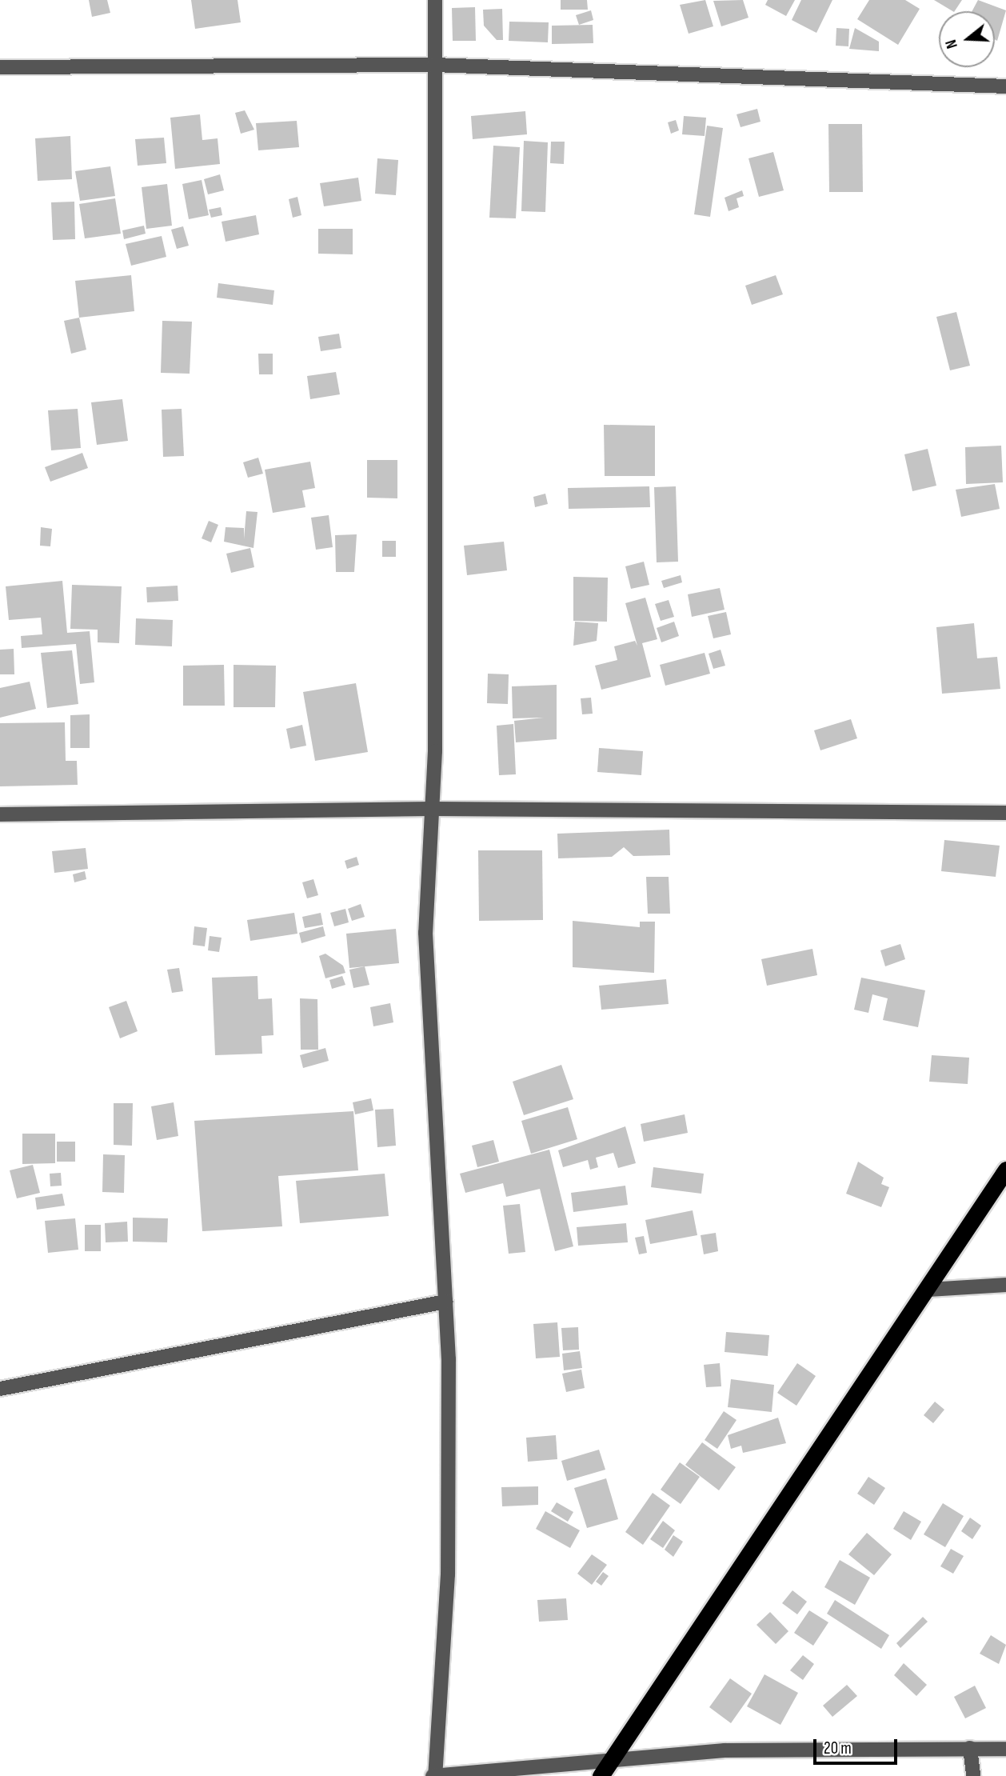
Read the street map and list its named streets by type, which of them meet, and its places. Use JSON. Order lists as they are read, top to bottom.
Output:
{
  "scale_bar": "20 m",
  "north": "left"
}
